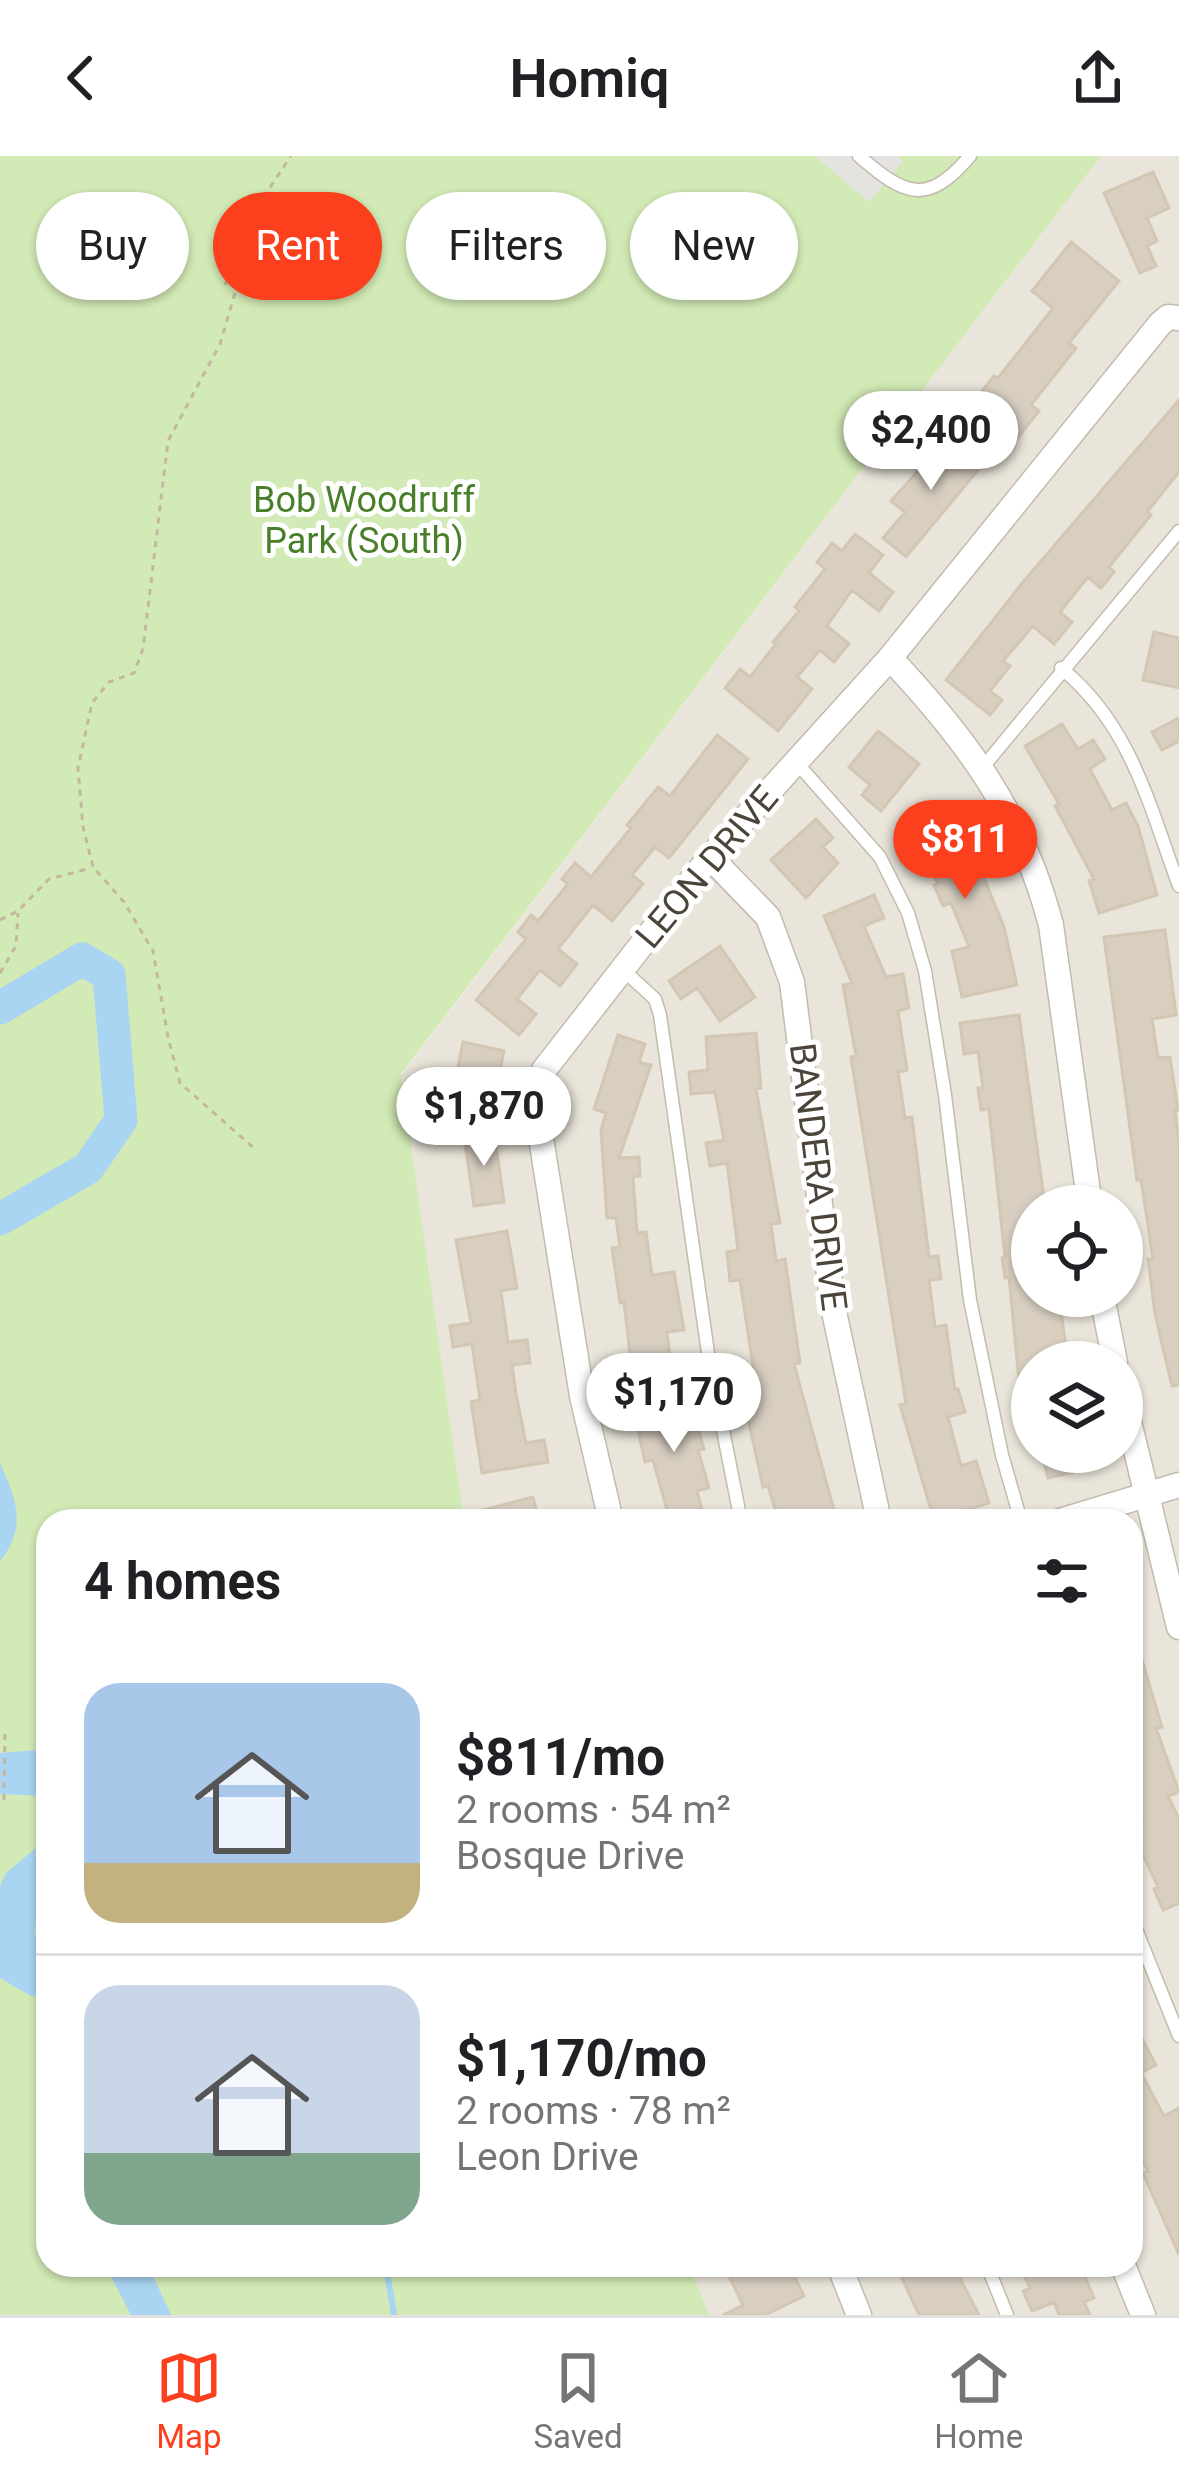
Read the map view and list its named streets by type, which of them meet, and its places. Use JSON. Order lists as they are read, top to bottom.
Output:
{
  "streets": {
    "street": ["LEON DRIVE", "BANDERA DRIVE"]
  },
  "crossings": [
    ["LEON DRIVE", "BANDERA DRIVE"]
  ],
  "parks": ["Bob Woodruff Park (South)"],
  "page": {
    "header": "Homiq",
    "chip": [
      "Buy",
      "Rent",
      "Filters",
      "New"
    ],
    "price": [
      "$2,400",
      "$811",
      "$1,870",
      "$1,170"
    ],
    "heading": "4 homes",
    "list": [
      {
        "name": "$811/mo",
        "note": "2 rooms · 54 m² · Bosque Drive"
      },
      {
        "name": "$1,170/mo",
        "note": "2 rooms · 78 m² · Leon Drive"
      }
    ],
    "tabs": ["Map", "Saved", "Home"]
  }
}
